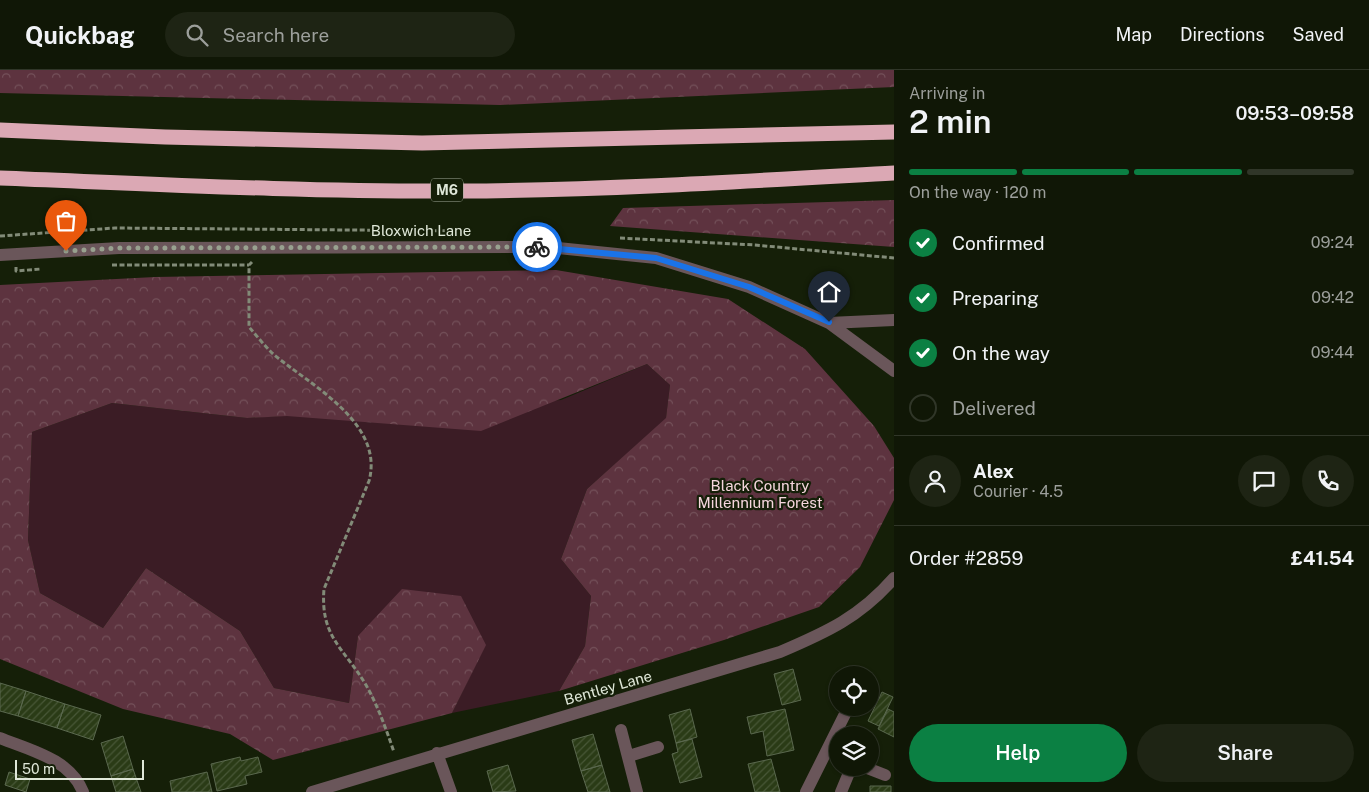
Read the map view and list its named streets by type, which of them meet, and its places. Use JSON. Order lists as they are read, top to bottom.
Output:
{
  "streets": {
    "highway": ["M6"],
    "street": ["Bloxwich Lane", "Bentley Lane"]
  },
  "parks": ["Black Country Millennium Forest"],
  "scale_bar": "50 m",
  "page": {
    "header": "Quickbag",
    "search": "Search here",
    "nav": ["Map", "Directions", "Saved"],
    "heading": ["2 min", "Arriving in", "09:53–09:58"],
    "panel": [
      "Alex",
      "Courier · 4.5",
      "Order #2859",
      "£41.54"
    ],
    "bar": "On the way · 120 m",
    "list": [
      ["Confirmed", "09:24"],
      ["Preparing", "09:42"],
      ["On the way", "09:44"],
      "Delivered"
    ],
    "buttons": ["Help", "Share"],
    "scale": "50 m"
  }
}
